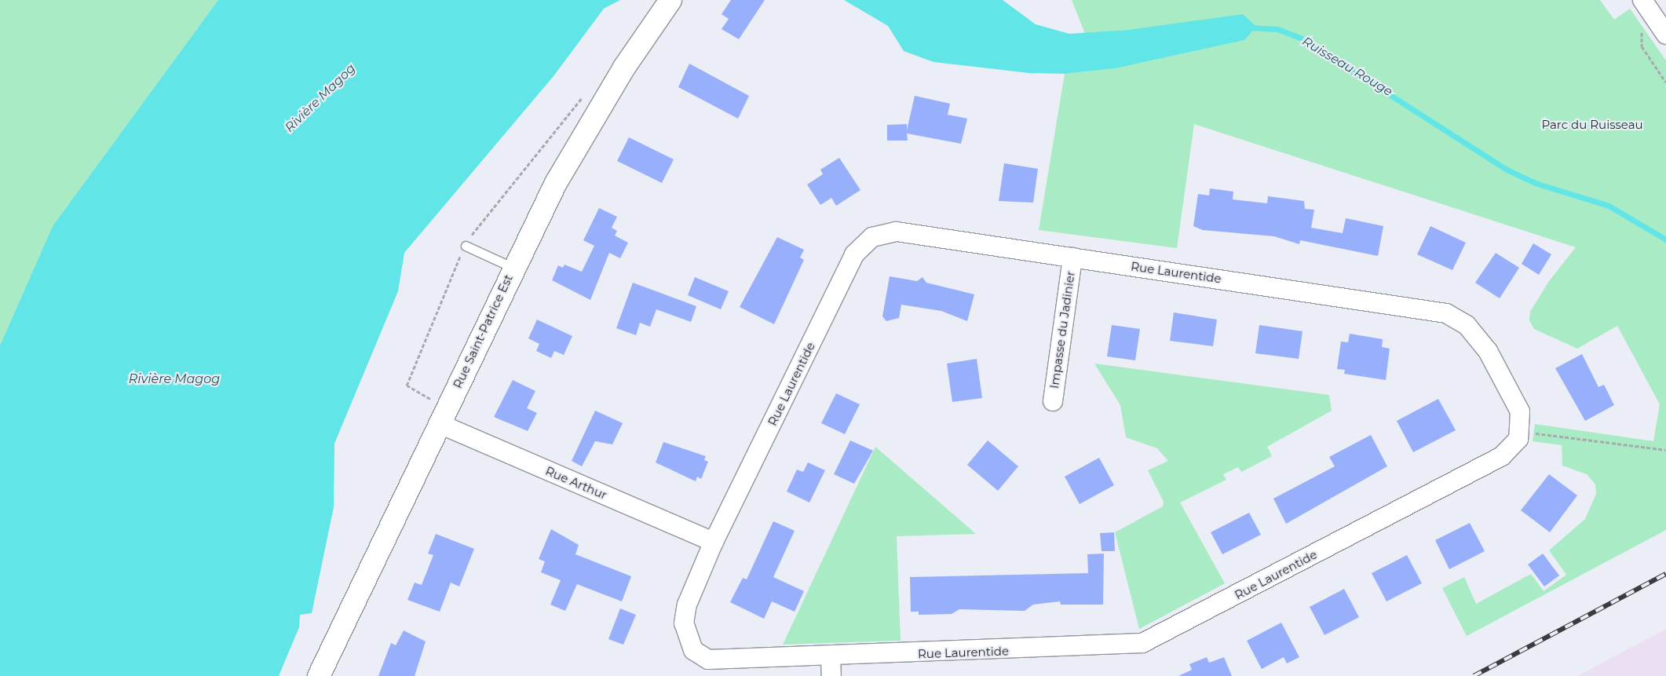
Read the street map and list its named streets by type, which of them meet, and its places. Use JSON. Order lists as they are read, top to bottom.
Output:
{
  "streets": {
    "street": [
      "Rue Laurentide",
      "Impasse du Jadinier",
      "Rue Saint-Patrice Est",
      "Rue Arthur"
    ]
  },
  "crossings": [
    ["Rue Laurentide", "Impasse du Jadinier"],
    ["Rue Laurentide", "Rue Arthur"],
    ["Rue Saint-Patrice Est", "Rue Arthur"]
  ],
  "water": ["Ruisseau Rouge", "Rivière Magog"],
  "parks": ["Parc du Ruisseau"]
}
